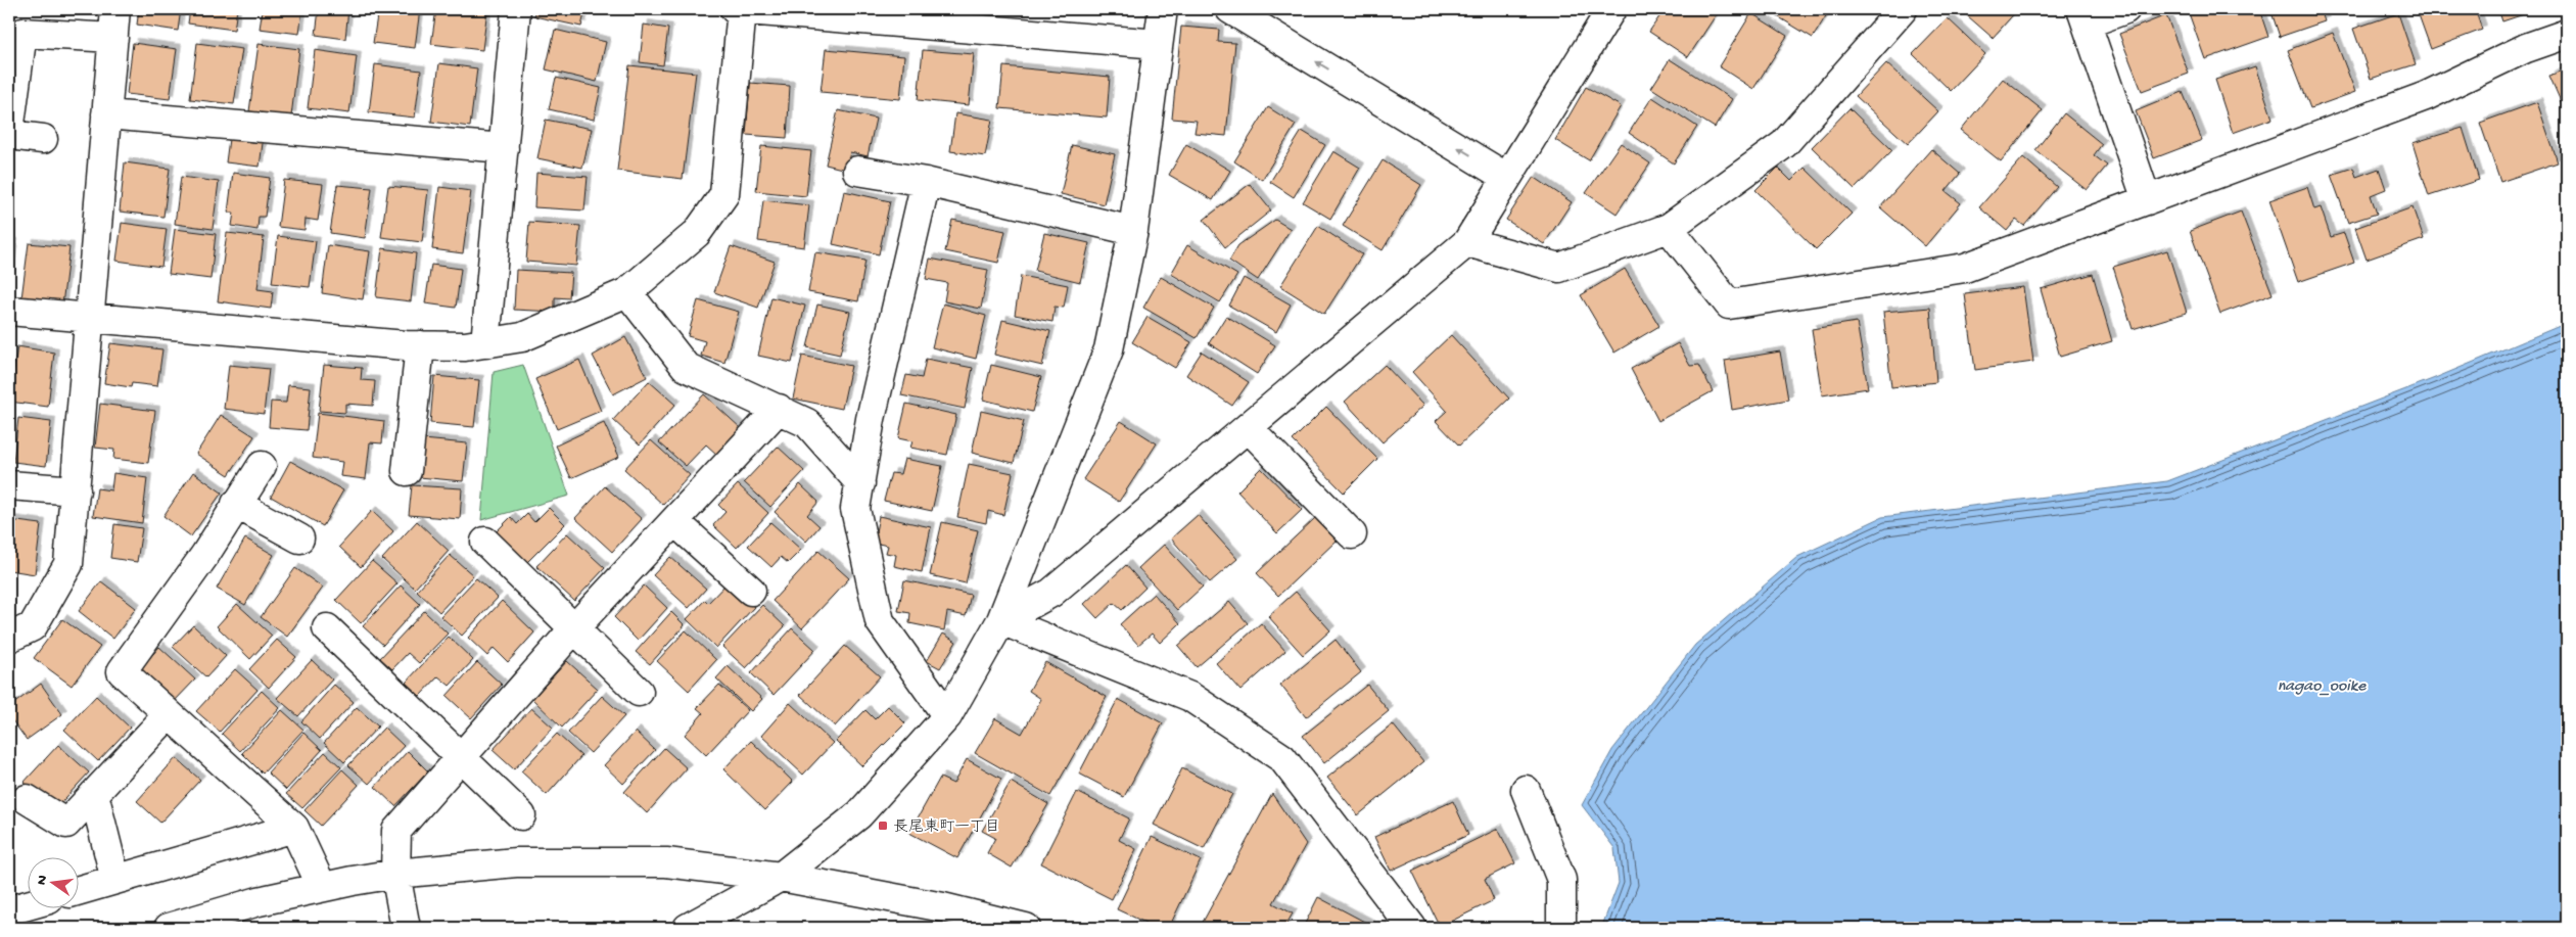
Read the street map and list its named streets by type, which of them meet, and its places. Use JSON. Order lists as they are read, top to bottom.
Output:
{
  "water": ["nagao_ooike"],
  "places": {
    "transit": ["長尾東町一丁目"]
  },
  "north": "left"
}
